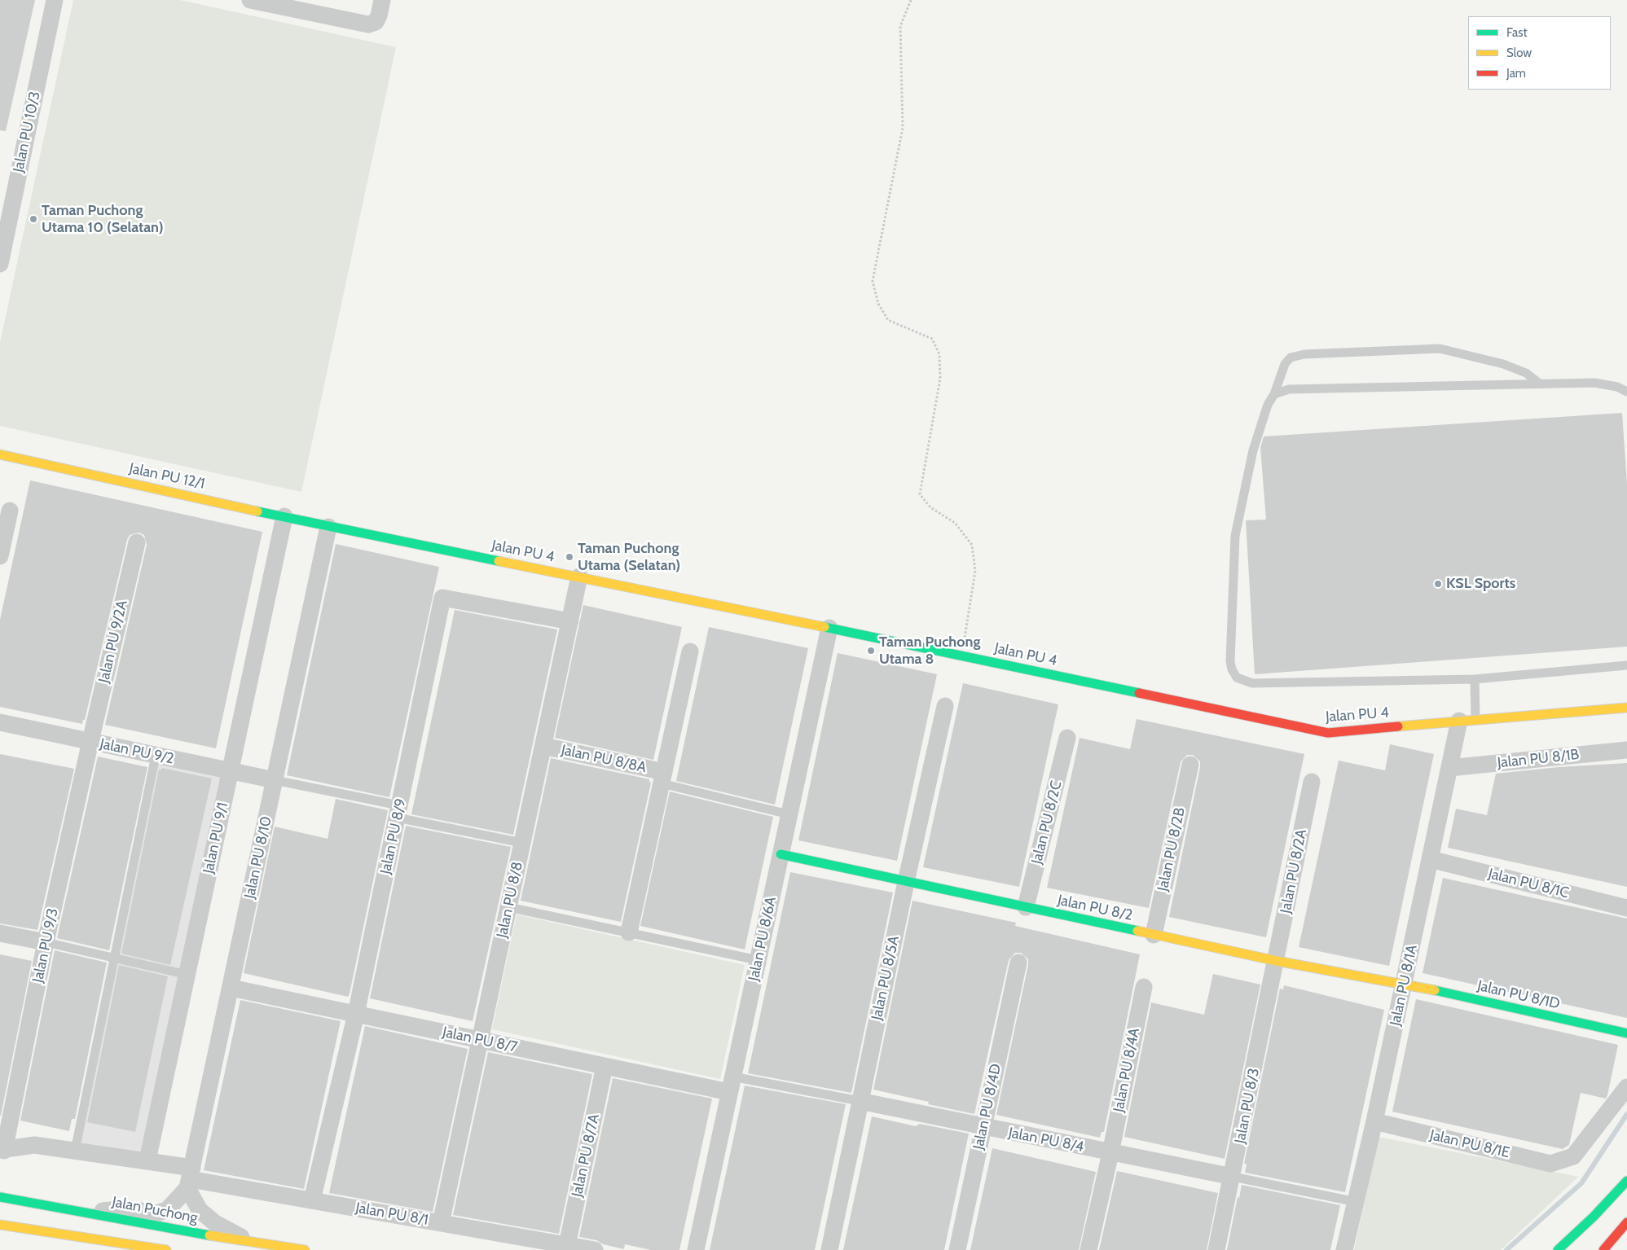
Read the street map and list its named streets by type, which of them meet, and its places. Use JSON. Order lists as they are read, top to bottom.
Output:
{
  "streets": {
    "street": [
      "Jalan PU 10/3",
      "Jalan PU 12/1",
      "Jalan PU 4",
      "Jalan PU 9/2A",
      "Jalan PU 9/2",
      "Jalan PU 8/8A",
      "Jalan PU 8/1B",
      "Jalan PU 8/2C",
      "Jalan PU 8/9",
      "Jalan PU 9/1",
      "Jalan PU 8/2B",
      "Jalan PU 8/10",
      "Jalan PU 8/2A",
      "Jalan PU 8/1C",
      "Jalan PU 8/8",
      "Jalan PU 8/2",
      "Jalan PU 8/6A",
      "Jalan PU 9/3",
      "Jalan PU 8/5A",
      "Jalan PU 8/1A",
      "Jalan PU 8/1D",
      "Jalan PU 8/7",
      "Jalan PU 8/4A",
      "Jalan PU 8/3",
      "Jalan PU 8/4D",
      "Jalan PU 8/4",
      "Jalan PU 8/1E",
      "Jalan PU 8/7A",
      "Jalan Puchong",
      "Jalan PU 8/1"
    ]
  },
  "crossings": [
    ["Jalan PU 12/1", "Jalan PU 4"],
    ["Jalan PU 12/1", "Jalan PU 9/1"],
    ["Jalan PU 12/1", "Jalan PU 8/10"],
    ["Jalan PU 4", "Jalan PU 8/10"],
    ["Jalan PU 4", "Jalan PU 8/8"],
    ["Jalan PU 4", "Jalan PU 8/6A"],
    ["Jalan PU 4", "Jalan PU 8/1A"],
    ["Jalan PU 9/2A", "Jalan PU 9/2"],
    ["Jalan PU 9/2A", "Jalan PU 9/3"],
    ["Jalan PU 9/2", "Jalan PU 9/1"],
    ["Jalan PU 9/2", "Jalan PU 8/10"],
    ["Jalan PU 9/2", "Jalan PU 9/3"],
    ["Jalan PU 8/8A", "Jalan PU 8/8"],
    ["Jalan PU 8/1B", "Jalan PU 8/1A"],
    ["Jalan PU 8/2C", "Jalan PU 8/2"],
    ["Jalan PU 8/9", "Jalan PU 8/8"],
    ["Jalan PU 8/9", "Jalan PU 8/7"],
    ["Jalan PU 8/9", "Jalan PU 8/1"],
    ["Jalan PU 9/1", "Jalan PU 9/3"],
    ["Jalan PU 8/2B", "Jalan PU 8/2"],
    ["Jalan PU 8/10", "Jalan PU 9/3"],
    ["Jalan PU 8/10", "Jalan PU 8/7"],
    ["Jalan PU 8/10", "Jalan PU 8/1"],
    ["Jalan PU 8/2A", "Jalan PU 8/2"],
    ["Jalan PU 8/2A", "Jalan PU 8/3"],
    ["Jalan PU 8/1C", "Jalan PU 8/1A"],
    ["Jalan PU 8/8", "Jalan PU 8/7"],
    ["Jalan PU 8/8", "Jalan PU 8/1"],
    ["Jalan PU 8/2", "Jalan PU 8/6A"],
    ["Jalan PU 8/2", "Jalan PU 8/5A"],
    ["Jalan PU 8/2", "Jalan PU 8/1A"],
    ["Jalan PU 8/2", "Jalan PU 8/1D"],
    ["Jalan PU 8/2", "Jalan PU 8/3"],
    ["Jalan PU 8/6A", "Jalan PU 8/7"],
    ["Jalan PU 9/3", "Jalan PU 8/1"],
    ["Jalan PU 8/5A", "Jalan PU 8/4"],
    ["Jalan PU 8/1A", "Jalan PU 8/1D"],
    ["Jalan PU 8/1A", "Jalan PU 8/1E"],
    ["Jalan PU 8/7", "Jalan PU 8/7A"],
    ["Jalan PU 8/4A", "Jalan PU 8/4"],
    ["Jalan PU 8/3", "Jalan PU 8/4"],
    ["Jalan PU 8/4D", "Jalan PU 8/4"],
    ["Jalan PU 8/7A", "Jalan PU 8/1"]
  ],
  "places": [
    "Taman Puchong Utama 10 (Selatan)",
    "Taman Puchong Utama (Selatan)",
    "KSL Sports",
    "Taman Puchong Utama 8"
  ],
  "legend": ["Fast", "Slow", "Jam"]
}
